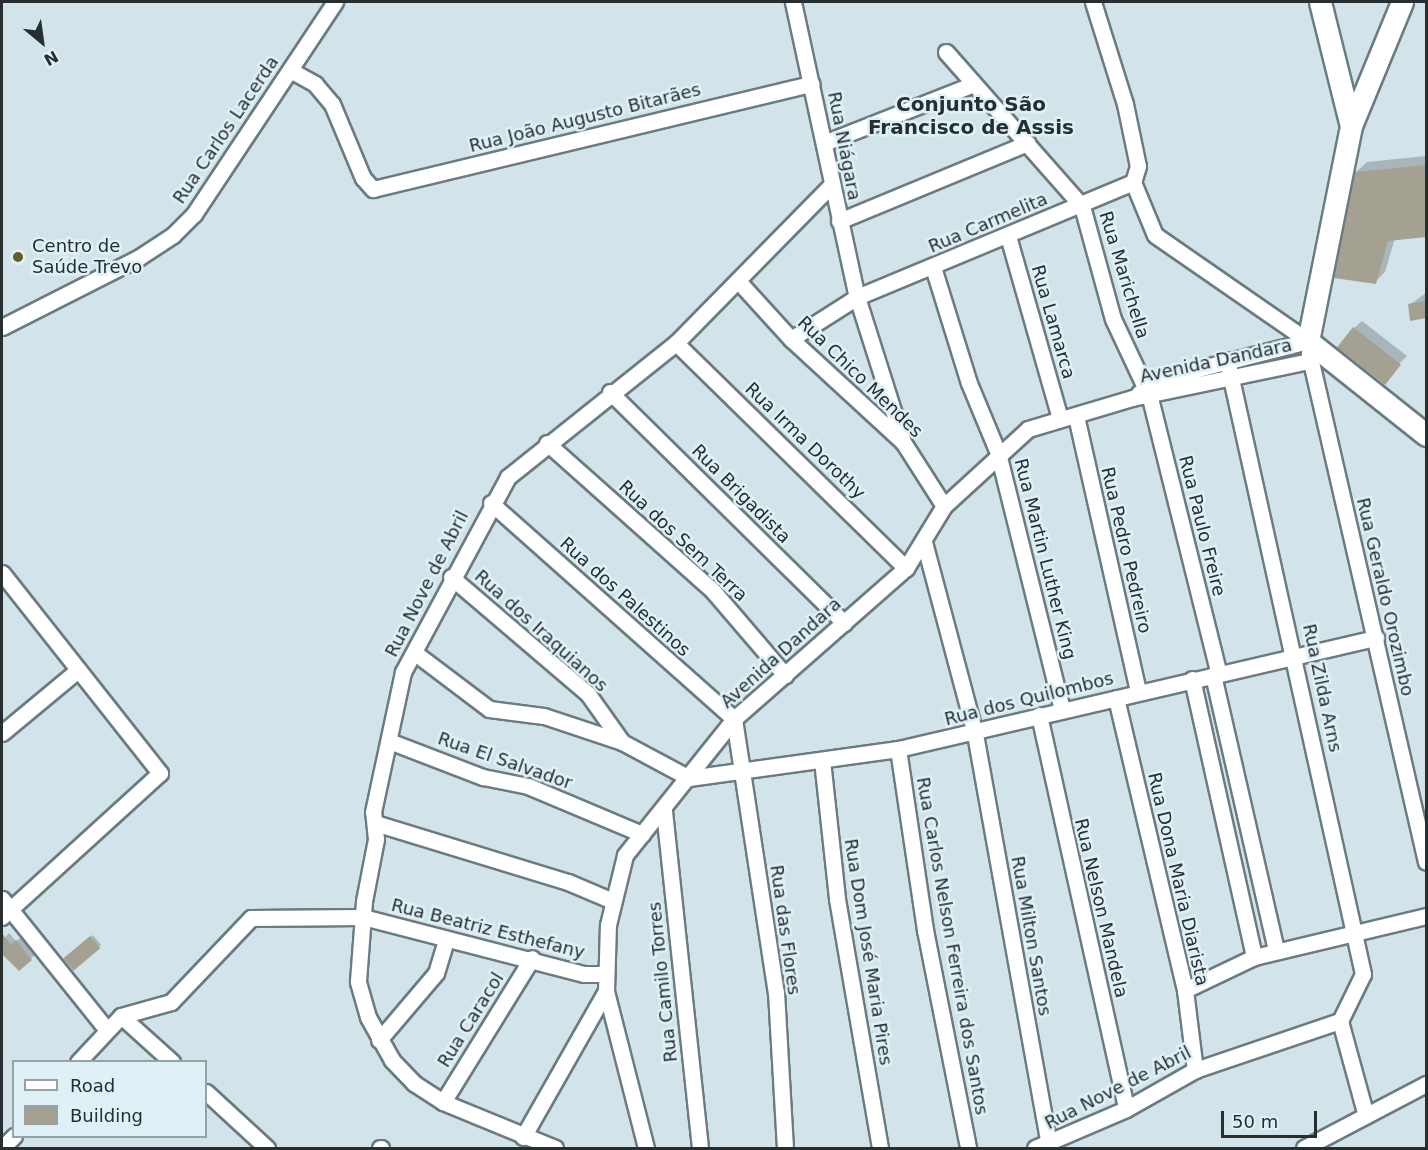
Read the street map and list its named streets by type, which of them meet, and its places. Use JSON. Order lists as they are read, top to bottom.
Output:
{
  "streets": {
    "street": [
      "Rua João Augusto Bitarães",
      "Rua Carlos Lacerda",
      "Rua Niágara",
      "Rua Carmelita",
      "Rua Marichella",
      "Rua Lamarca",
      "Avenida Dandara",
      "Rua Chico Mendes",
      "Rua Irma Dorothy",
      "Rua Brigadista",
      "Rua Paulo Freire",
      "Rua dos Sem Terra",
      "Rua Pedro Pedreiro",
      "Rua Martin Luther King",
      "Rua Nove de Abril",
      "Rua dos Palestinos",
      "Rua Geraldo Orozimbo",
      "Rua dos Iraquianos",
      "Rua Zilda Arns",
      "Rua dos Quilombos",
      "Rua El Salvador",
      "Rua Dona Maria Diarista",
      "Rua Nelson Mandela",
      "Rua Beatriz Esthefany",
      "Rua das Flores",
      "Rua Milton Santos",
      "Rua Carlos Nelson Ferreira dos Santos",
      "Rua Dom José Maria Pires",
      "Rua Camilo Torres",
      "Rua Caracol"
    ]
  },
  "crossings": [
    ["Rua João Augusto Bitarães", "Rua Carlos Lacerda"],
    ["Rua João Augusto Bitarães", "Rua Niágara"],
    ["Rua Niágara", "Rua Carmelita"],
    ["Rua Niágara", "Rua Chico Mendes"],
    ["Rua Niágara", "Rua Nove de Abril"],
    ["Rua Carmelita", "Rua Marichella"],
    ["Rua Carmelita", "Rua Lamarca"],
    ["Rua Carmelita", "Rua Chico Mendes"],
    ["Rua Carmelita", "Rua Martin Luther King"],
    ["Rua Marichella", "Avenida Dandara"],
    ["Rua Marichella", "Rua Paulo Freire"],
    ["Rua Lamarca", "Avenida Dandara"],
    ["Avenida Dandara", "Rua Chico Mendes"],
    ["Avenida Dandara", "Rua Irma Dorothy"],
    ["Avenida Dandara", "Rua Brigadista"],
    ["Avenida Dandara", "Rua Paulo Freire"],
    ["Avenida Dandara", "Rua dos Sem Terra"],
    ["Avenida Dandara", "Rua Pedro Pedreiro"],
    ["Avenida Dandara", "Rua Martin Luther King"],
    ["Avenida Dandara", "Rua dos Palestinos"],
    ["Avenida Dandara", "Rua Geraldo Orozimbo"],
    ["Avenida Dandara", "Rua dos Iraquianos"],
    ["Avenida Dandara", "Rua Zilda Arns"],
    ["Avenida Dandara", "Rua dos Quilombos"],
    ["Avenida Dandara", "Rua El Salvador"],
    ["Avenida Dandara", "Rua Beatriz Esthefany"],
    ["Avenida Dandara", "Rua das Flores"],
    ["Avenida Dandara", "Rua Milton Santos"],
    ["Avenida Dandara", "Rua Camilo Torres"],
    ["Rua Chico Mendes", "Rua Nove de Abril"],
    ["Rua Irma Dorothy", "Rua Nove de Abril"],
    ["Rua Brigadista", "Rua Nove de Abril"],
    ["Rua Paulo Freire", "Rua dos Quilombos"],
    ["Rua dos Sem Terra", "Rua Nove de Abril"],
    ["Rua Pedro Pedreiro", "Rua dos Quilombos"],
    ["Rua Martin Luther King", "Rua dos Quilombos"],
    ["Rua Nove de Abril", "Rua dos Palestinos"],
    ["Rua Nove de Abril", "Rua dos Iraquianos"],
    ["Rua Nove de Abril", "Rua Zilda Arns"],
    ["Rua Nove de Abril", "Rua El Salvador"],
    ["Rua Nove de Abril", "Rua Dona Maria Diarista"],
    ["Rua Nove de Abril", "Rua Nelson Mandela"],
    ["Rua Nove de Abril", "Rua Beatriz Esthefany"],
    ["Rua Nove de Abril", "Rua Milton Santos"],
    ["Rua Nove de Abril", "Rua Caracol"],
    ["Rua dos Palestinos", "Rua das Flores"],
    ["Rua Geraldo Orozimbo", "Rua dos Quilombos"],
    ["Rua dos Iraquianos", "Rua dos Quilombos"],
    ["Rua Zilda Arns", "Rua dos Quilombos"],
    ["Rua dos Quilombos", "Rua Dona Maria Diarista"],
    ["Rua dos Quilombos", "Rua Nelson Mandela"],
    ["Rua dos Quilombos", "Rua das Flores"],
    ["Rua dos Quilombos", "Rua Milton Santos"],
    ["Rua dos Quilombos", "Rua Carlos Nelson Ferreira dos Santos"],
    ["Rua dos Quilombos", "Rua Dom José Maria Pires"],
    ["Rua Beatriz Esthefany", "Rua Caracol"]
  ],
  "districts": ["Conjunto São Francisco de Assis"],
  "places": ["Centro de Saúde Trevo"],
  "legend": ["Road", "Building"],
  "scale_bar": "50 m",
  "north": "bottom right"
}
